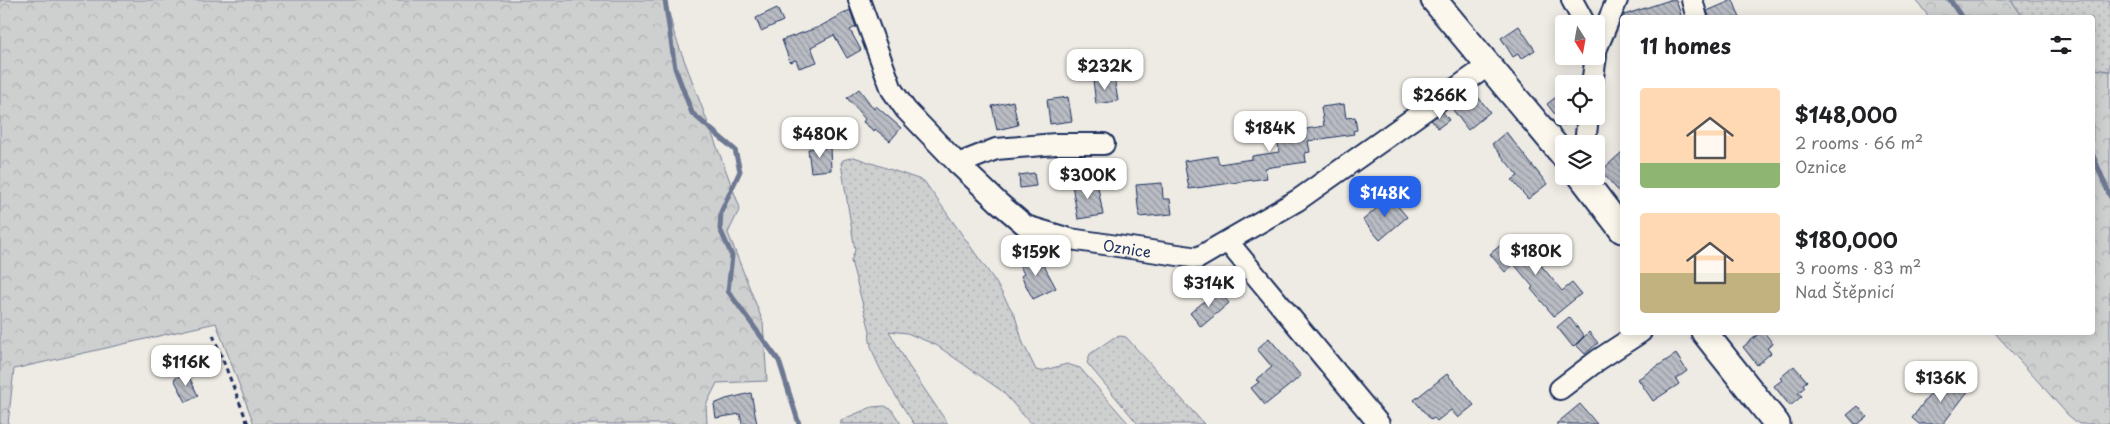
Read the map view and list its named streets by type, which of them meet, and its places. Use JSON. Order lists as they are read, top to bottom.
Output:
{
  "streets": {
    "street": ["Oznice"]
  },
  "north": "bottom",
  "page": {
    "heading": "11 homes",
    "price": [
      "$232K",
      "$266K",
      "$184K",
      "$480K",
      "$300K",
      "$148K",
      "$180K",
      "$159K",
      "$314K",
      "$116K",
      "$136K"
    ],
    "list": [
      {
        "name": "$148,000",
        "note": "2 rooms · 66 m² · Oznice"
      },
      {
        "name": "$180,000",
        "note": "3 rooms · 83 m² · Nad Štěpnicí"
      }
    ]
  }
}
